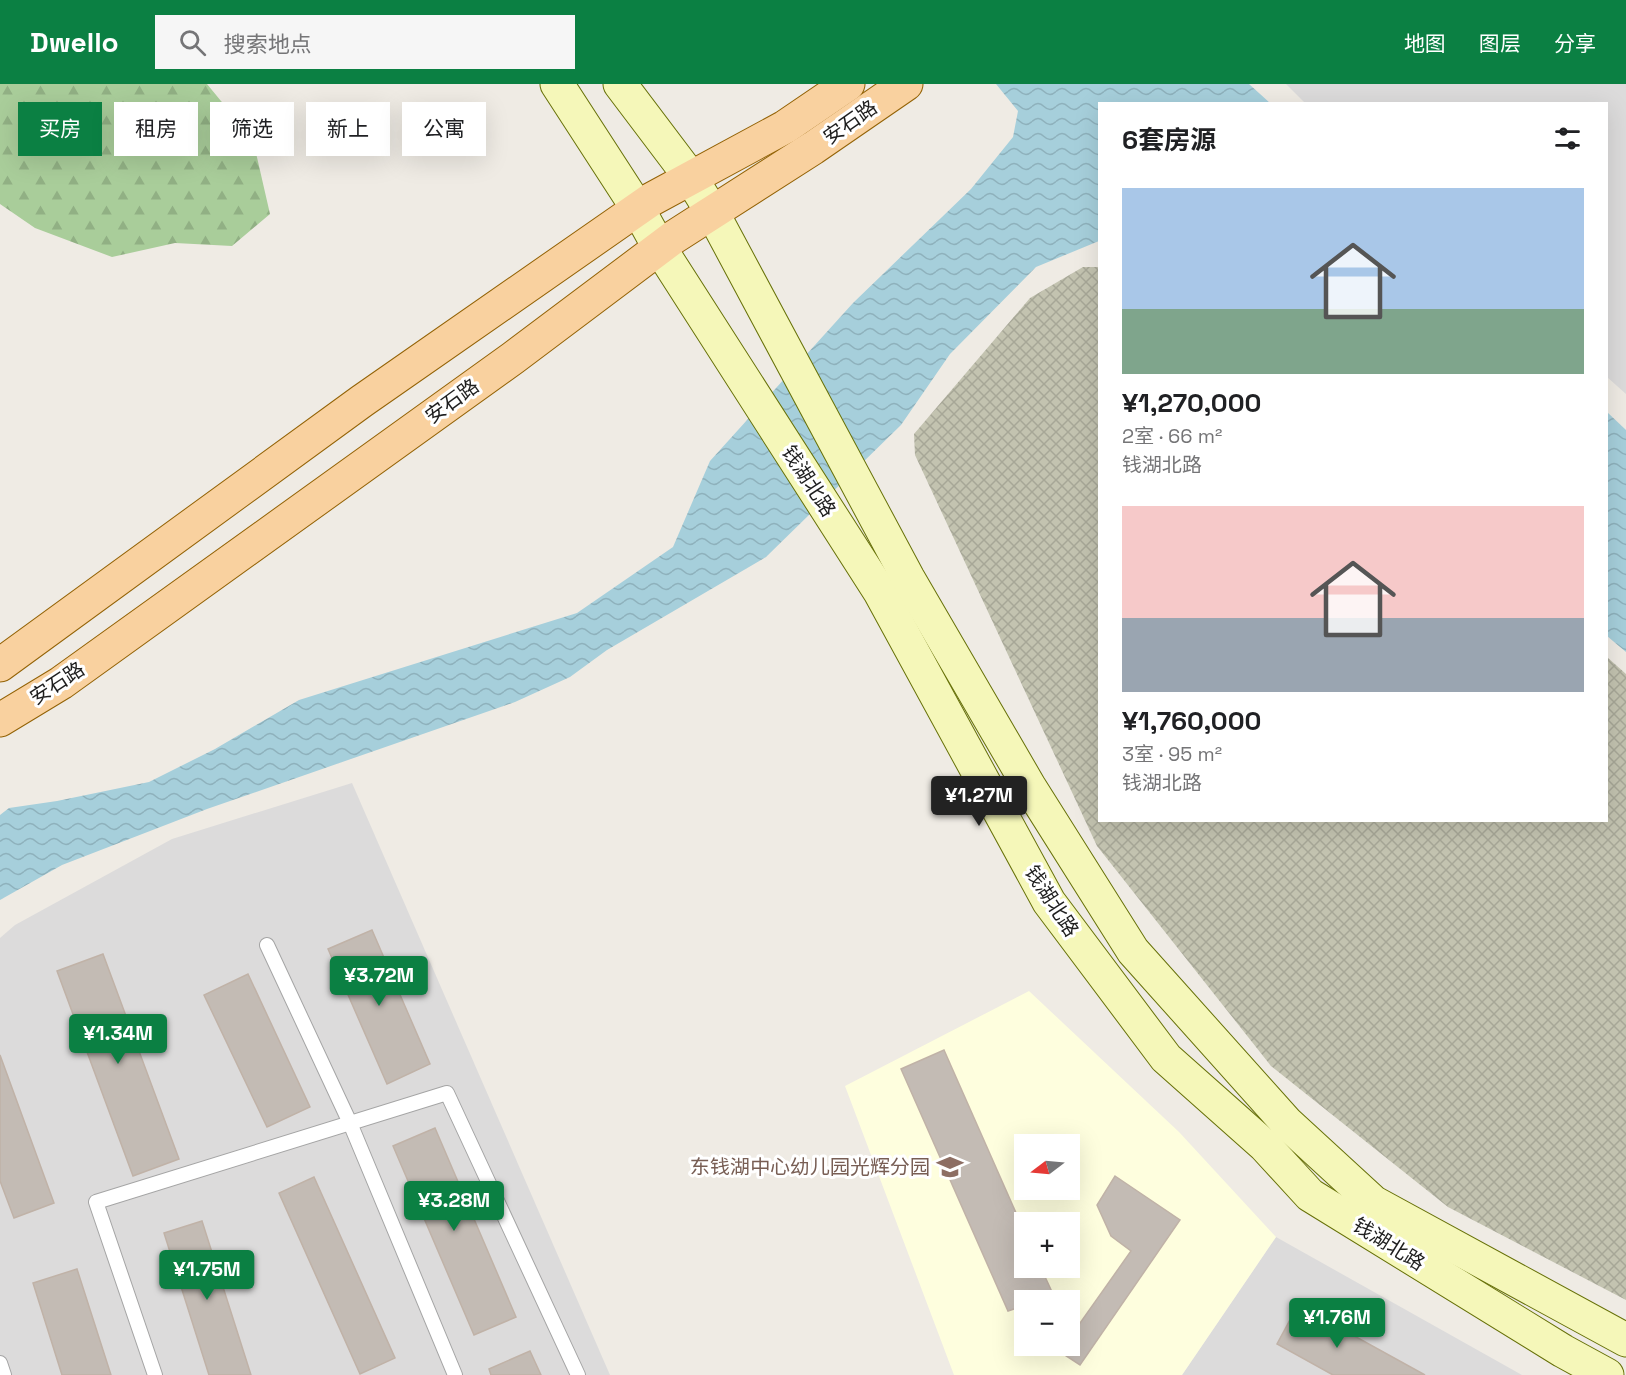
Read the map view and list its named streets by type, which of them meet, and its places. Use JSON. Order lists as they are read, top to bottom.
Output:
{
  "streets": {
    "main road": ["安石路"],
    "street": ["钱湖北路"]
  },
  "crossings": [
    ["安石路", "钱湖北路"]
  ],
  "places": {
    "school or university": ["东钱湖中心幼儿园光辉分园"]
  },
  "north": "left",
  "page": {
    "header": "Dwello",
    "search": "搜索地点",
    "nav": ["地图", "图层", "分享"],
    "chip": [
      "买房",
      "租房",
      "筛选",
      "新上",
      "公寓"
    ],
    "heading": "6套房源",
    "list": [
      {
        "name": "¥1,270,000",
        "note": "2室 · 66 m² · 钱湖北路"
      },
      {
        "name": "¥1,760,000",
        "note": "3室 · 95 m² · 钱湖北路"
      }
    ],
    "price": [
      "¥1.27M",
      "¥3.72M",
      "¥1.34M",
      "¥3.28M",
      "¥1.75M",
      "¥1.76M"
    ],
    "map_buttons": ["+", "−"]
  }
}
